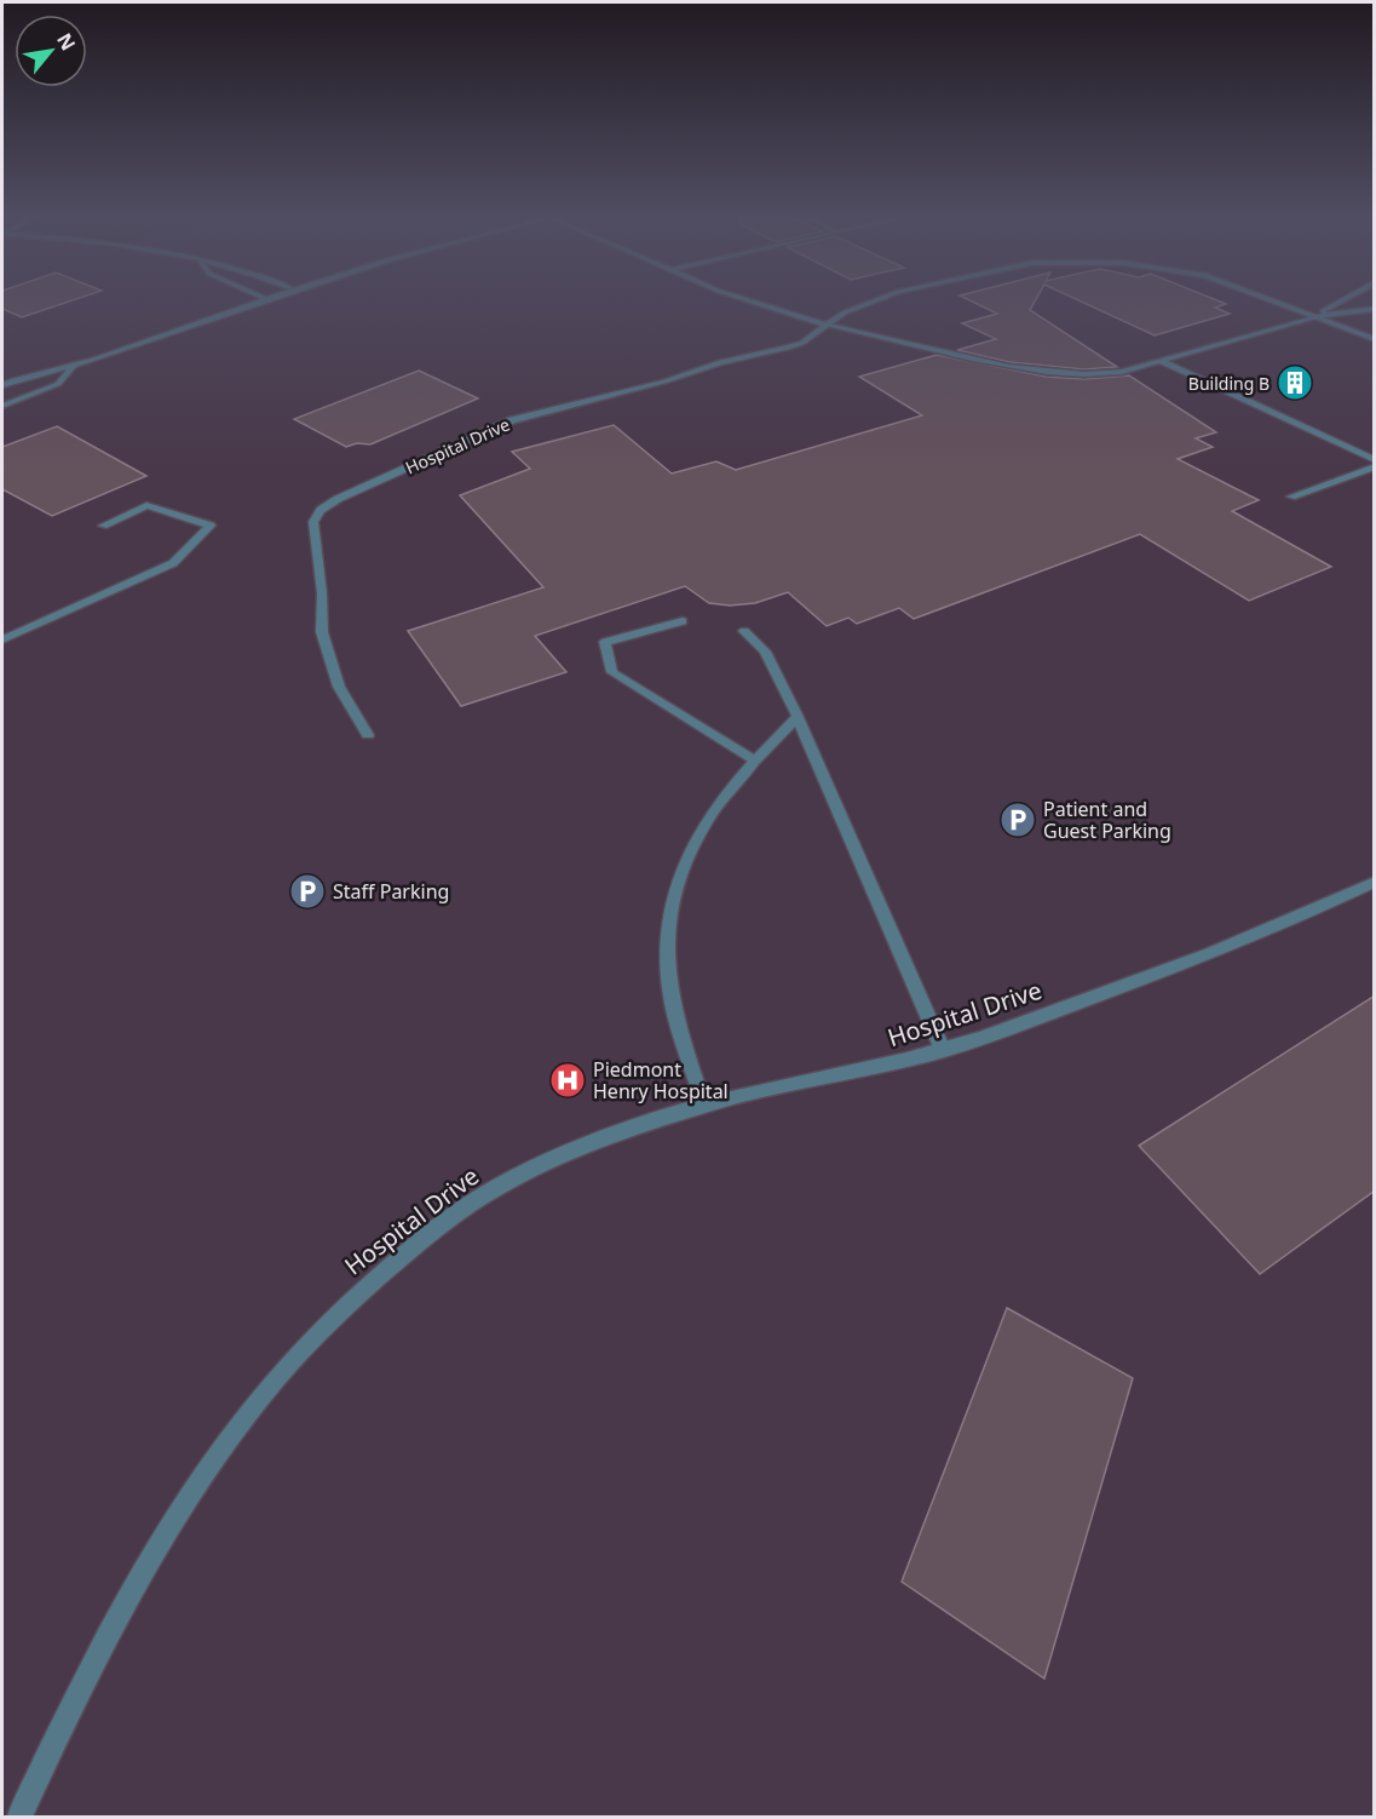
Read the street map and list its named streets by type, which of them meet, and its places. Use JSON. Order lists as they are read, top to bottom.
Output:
{
  "streets": {
    "street": ["Hospital Drive"]
  },
  "places": {
    "building": ["Building B"],
    "parking": ["Patient and Guest Parking", "Staff Parking"],
    "hospital": ["Piedmont Henry Hospital"]
  },
  "north": "top right"
}
